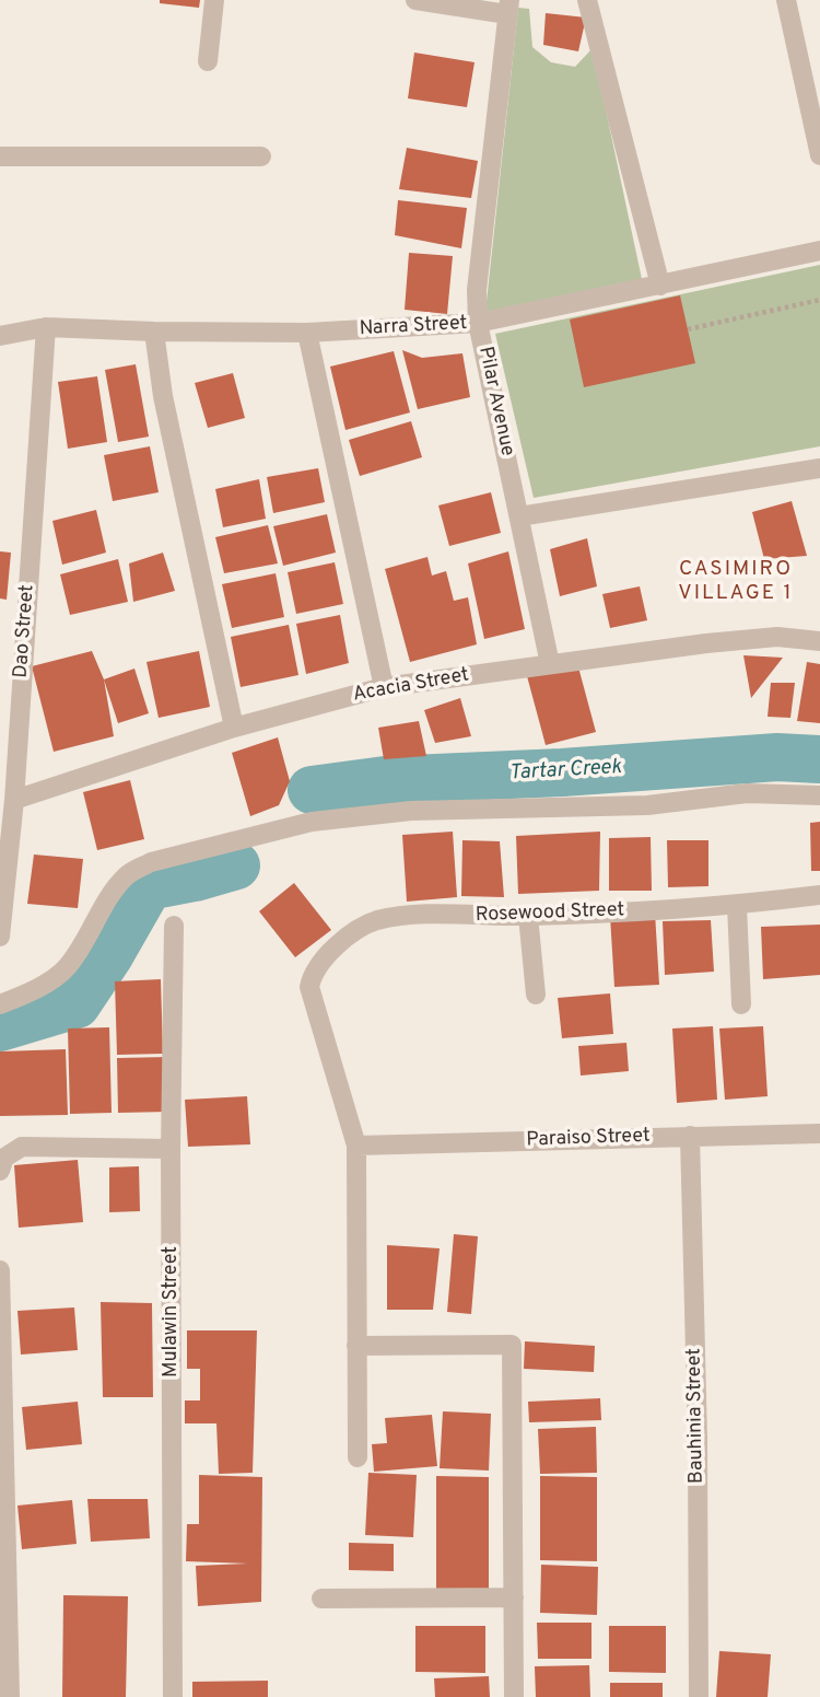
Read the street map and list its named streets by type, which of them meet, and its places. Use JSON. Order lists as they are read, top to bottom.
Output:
{
  "streets": {
    "street": [
      "Narra Street",
      "Pilar Avenue",
      "Dao Street",
      "Acacia Street",
      "Rosewood Street",
      "Paraiso Street",
      "Mulawin Street",
      "Bauhinia Street"
    ]
  },
  "crossings": [
    ["Narra Street", "Pilar Avenue"],
    ["Narra Street", "Dao Street"],
    ["Pilar Avenue", "Acacia Street"],
    ["Dao Street", "Acacia Street"],
    ["Rosewood Street", "Paraiso Street"],
    ["Paraiso Street", "Bauhinia Street"]
  ],
  "districts": ["CASIMIRO VILLAGE 1"],
  "water": ["Tartar Creek"]
}
